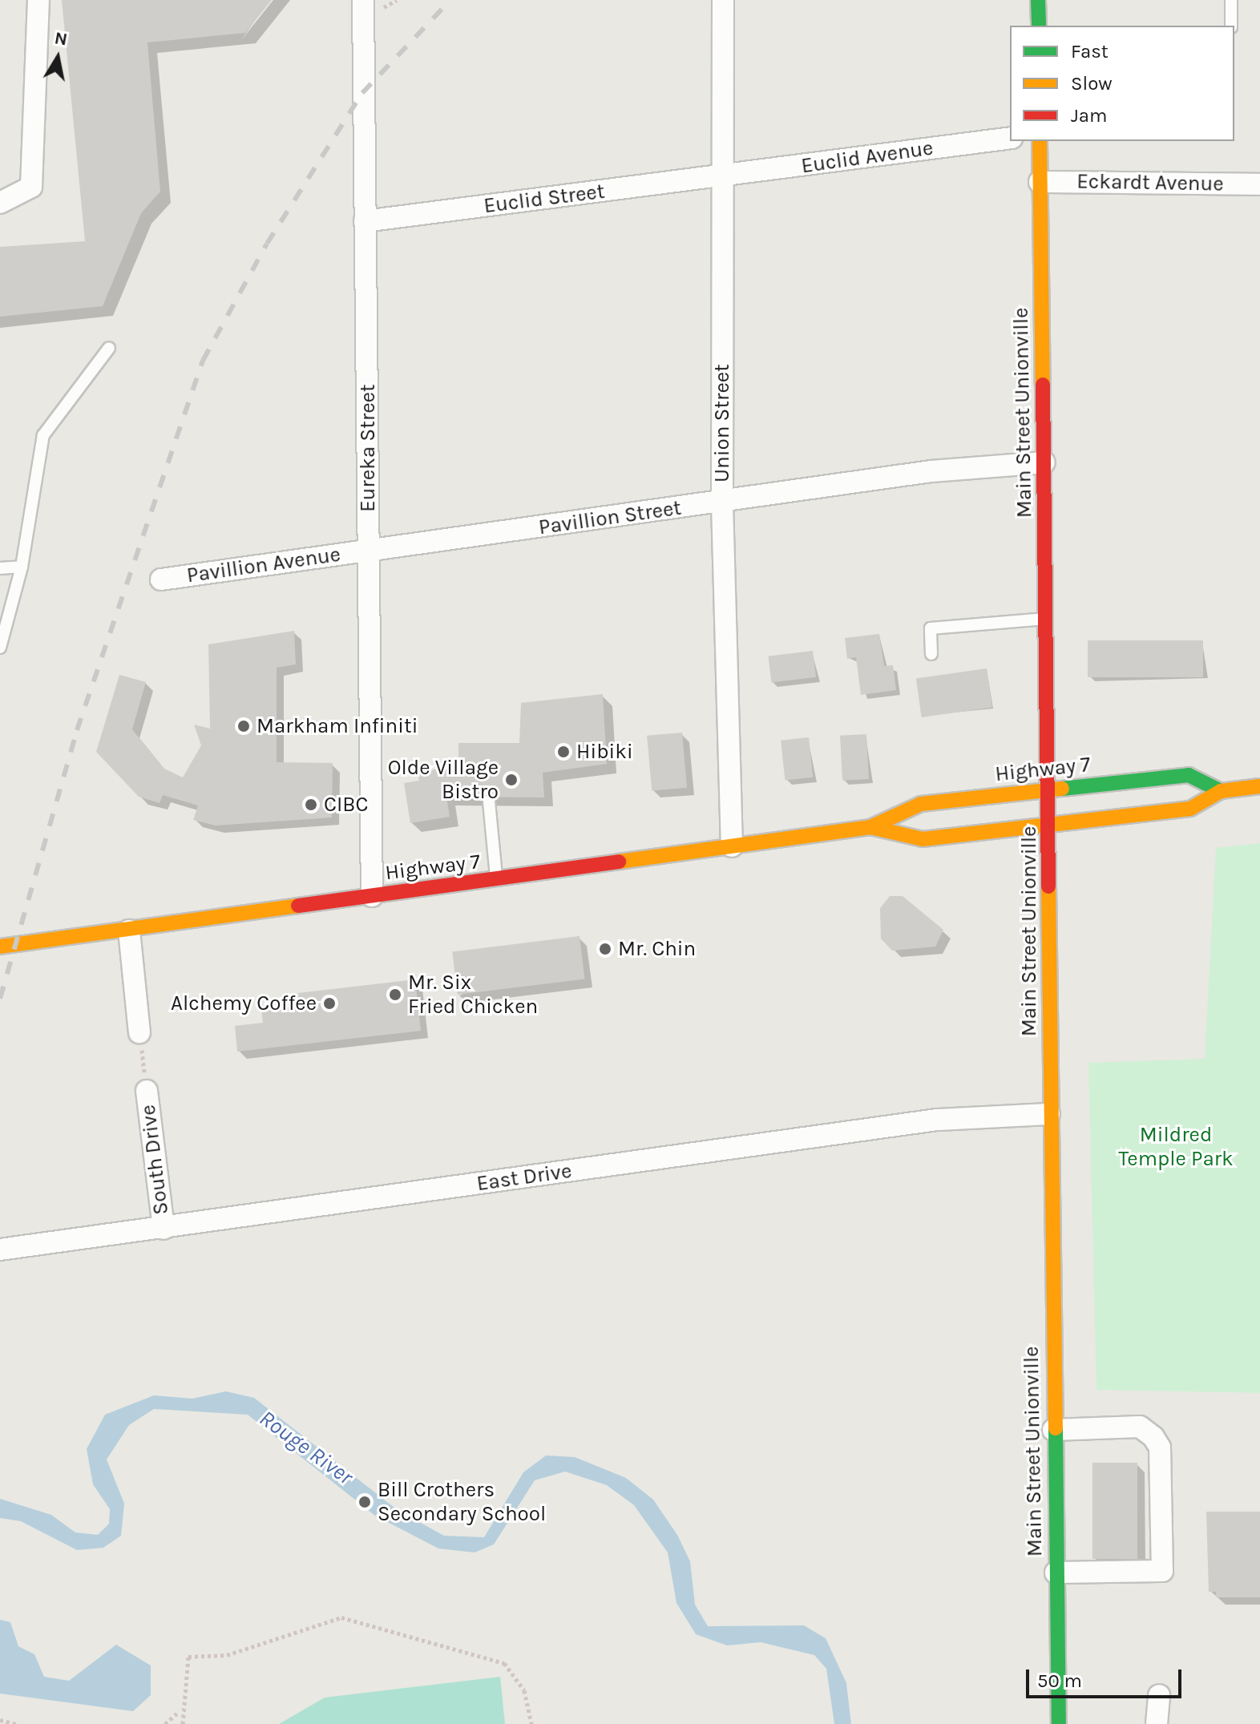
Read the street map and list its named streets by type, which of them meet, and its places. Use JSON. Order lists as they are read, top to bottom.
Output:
{
  "streets": {
    "main road": ["Main Street Unionville", "Highway 7"],
    "street": [
      "Euclid Avenue",
      "Eckardt Avenue",
      "Euclid Street",
      "Union Street",
      "Eureka Street",
      "Pavillion Street",
      "Pavillion Avenue",
      "South Drive",
      "East Drive"
    ]
  },
  "crossings": [
    ["Euclid Avenue", "Euclid Street"],
    ["Euclid Avenue", "Union Street"],
    ["Eckardt Avenue", "Main Street Unionville"],
    ["Euclid Street", "Union Street"],
    ["Euclid Street", "Eureka Street"],
    ["Main Street Unionville", "Pavillion Street"],
    ["Main Street Unionville", "Highway 7"],
    ["Main Street Unionville", "East Drive"],
    ["Union Street", "Pavillion Street"],
    ["Union Street", "Highway 7"],
    ["Eureka Street", "Pavillion Street"],
    ["Eureka Street", "Pavillion Avenue"],
    ["Eureka Street", "Highway 7"],
    ["Pavillion Street", "Pavillion Avenue"],
    ["South Drive", "East Drive"]
  ],
  "water": ["Rouge River"],
  "parks": ["Mildred Temple Park"],
  "places": [
    "Markham Infiniti",
    "Hibiki",
    "Olde Village Bistro",
    "CIBC",
    "Mr. Chin",
    "Mr. Six Fried Chicken",
    "Alchemy Coffee",
    "Bill Crothers Secondary School"
  ],
  "legend": ["Fast", "Slow", "Jam"],
  "scale_bar": "50 m",
  "north": "top"
}
